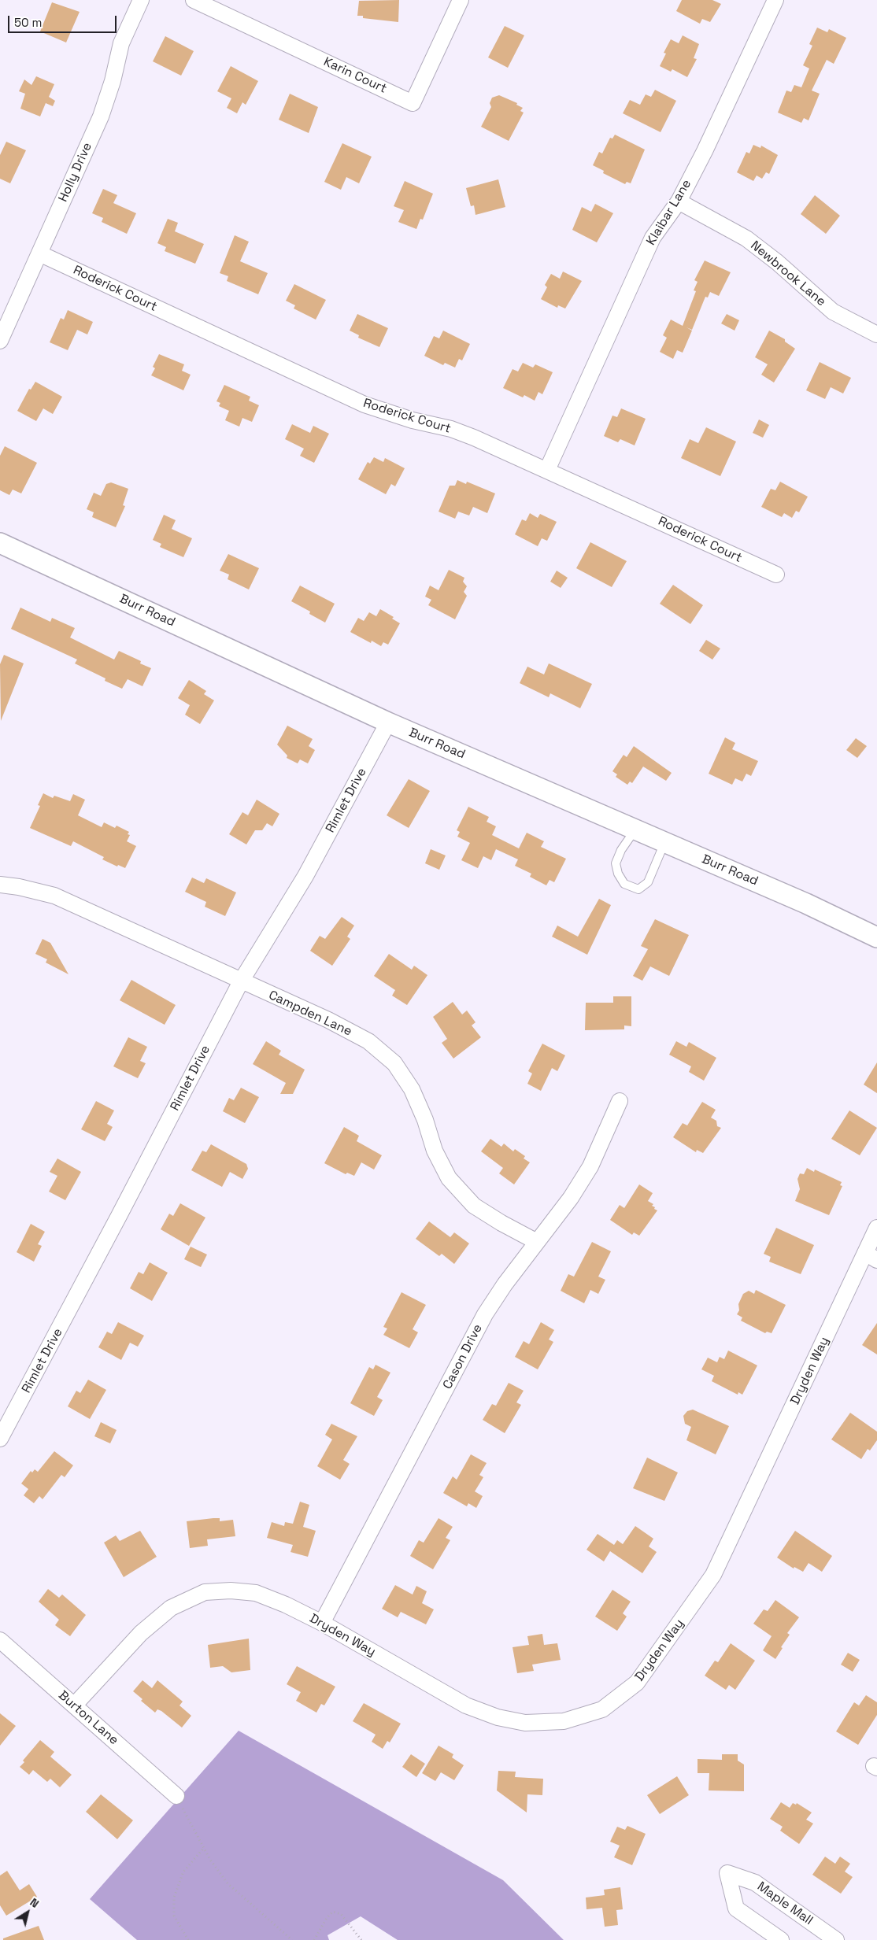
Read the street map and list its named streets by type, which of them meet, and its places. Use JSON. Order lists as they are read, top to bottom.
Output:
{
  "streets": {
    "street": [
      "Karin Court",
      "Holly Drive",
      "Klaibar Lane",
      "Newbrook Lane",
      "Roderick Court",
      "Burr Road",
      "Rimlet Drive",
      "Campden Lane",
      "Cason Drive",
      "Dryden Way",
      "Burton Lane",
      "Maple Mall"
    ]
  },
  "crossings": [
    ["Holly Drive", "Roderick Court"],
    ["Klaibar Lane", "Newbrook Lane"],
    ["Klaibar Lane", "Roderick Court"],
    ["Burr Road", "Rimlet Drive"],
    ["Rimlet Drive", "Campden Lane"],
    ["Campden Lane", "Cason Drive"],
    ["Cason Drive", "Dryden Way"],
    ["Dryden Way", "Burton Lane"]
  ],
  "scale_bar": "50 m",
  "north": "top right"
}
